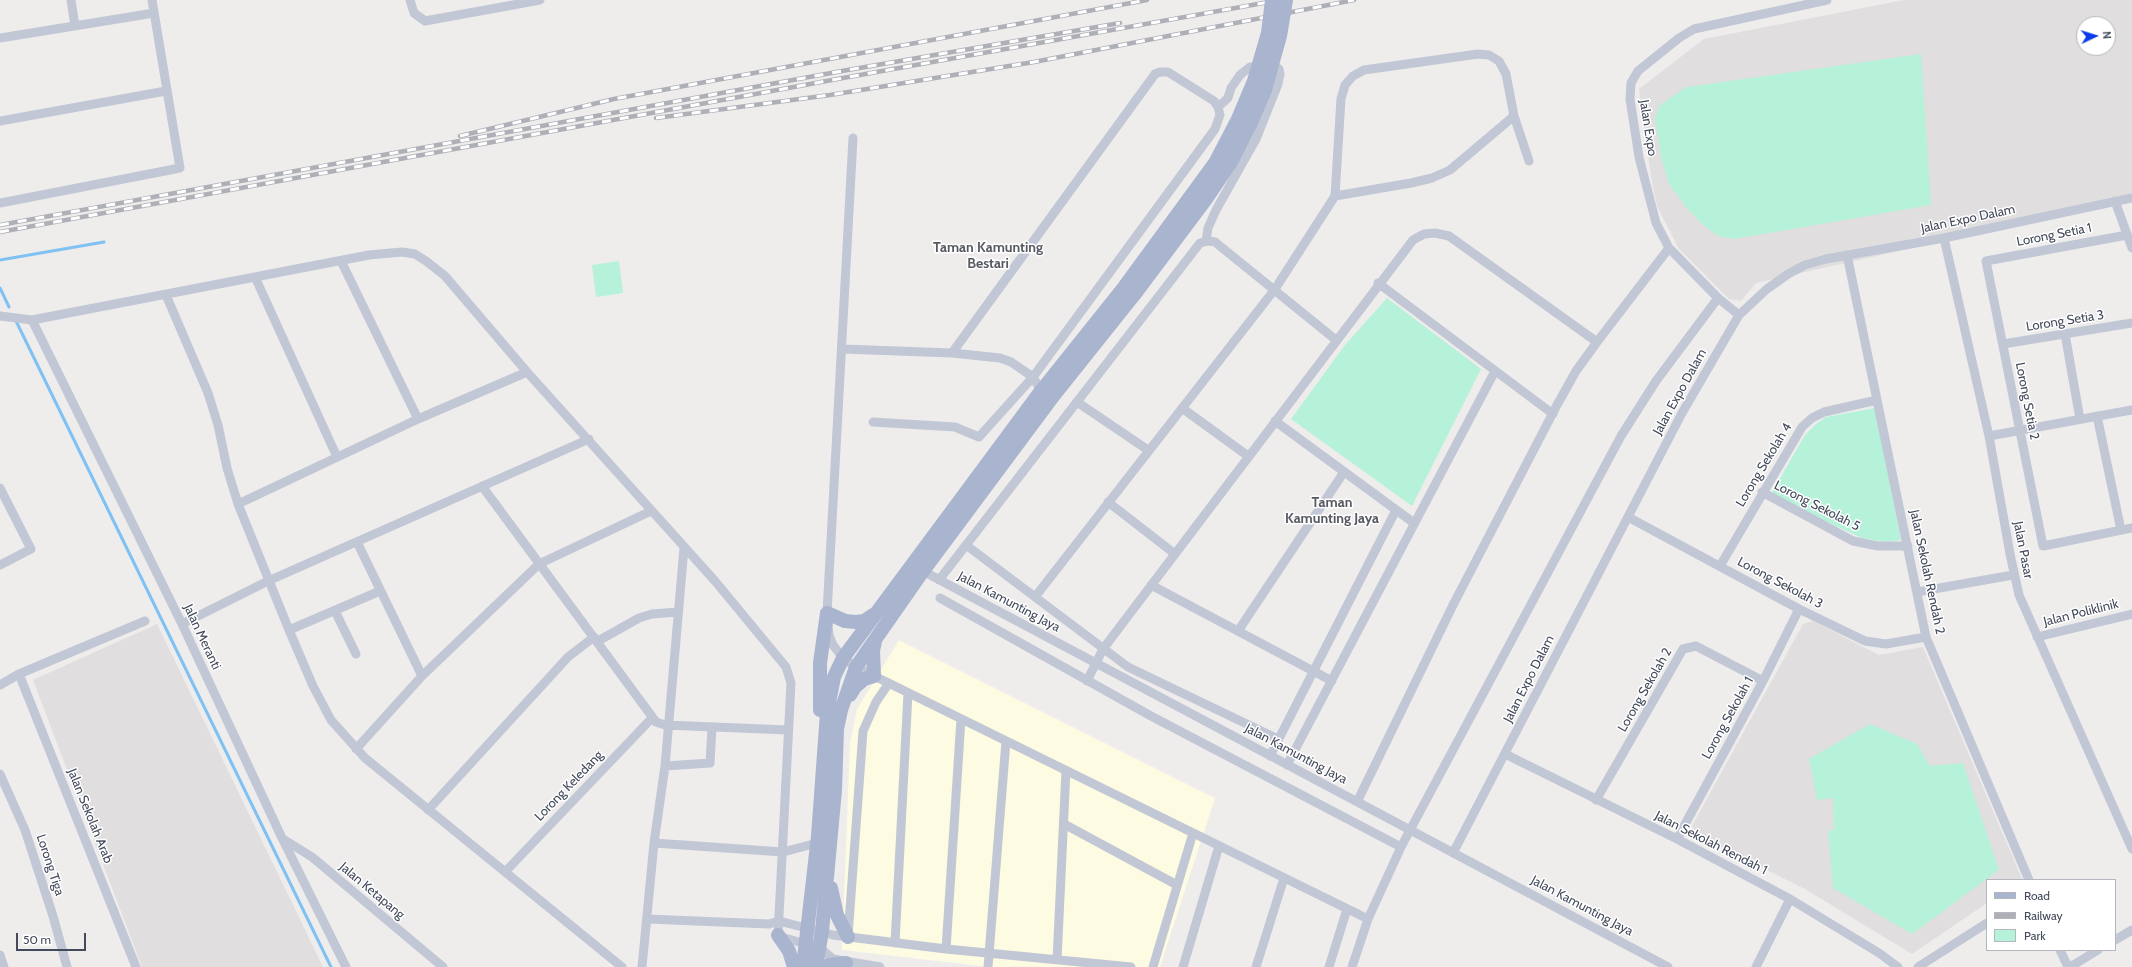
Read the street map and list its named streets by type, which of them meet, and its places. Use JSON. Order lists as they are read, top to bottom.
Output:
{
  "streets": {
    "street": [
      "Jalan Expo",
      "Jalan Expo Dalam",
      "Lorong Setia 1",
      "Lorong Setia 3",
      "Lorong Setia 2",
      "Lorong Sekolah 4",
      "Lorong Sekolah 5",
      "Jalan Pasar",
      "Jalan Sekolah Rendah 2",
      "Lorong Sekolah 3",
      "Jalan Kamunting Jaya",
      "Jalan Poliklinik",
      "Jalan Meranti",
      "Lorong Sekolah 2",
      "Lorong Sekolah 1",
      "Lorong Keledang",
      "Jalan Sekolah Arab",
      "Jalan Sekolah Rendah 1",
      "Lorong Tiga",
      "Jalan Ketapang"
    ]
  },
  "crossings": [
    ["Jalan Expo", "Jalan Expo Dalam"],
    ["Jalan Expo Dalam", "Jalan Pasar"],
    ["Jalan Expo Dalam", "Jalan Sekolah Rendah 2"],
    ["Jalan Expo Dalam", "Lorong Sekolah 3"],
    ["Jalan Expo Dalam", "Jalan Kamunting Jaya"],
    ["Jalan Expo Dalam", "Jalan Sekolah Rendah 1"],
    ["Lorong Setia 1", "Lorong Setia 2"],
    ["Lorong Setia 3", "Lorong Setia 2"],
    ["Lorong Sekolah 4", "Lorong Sekolah 5"],
    ["Lorong Sekolah 4", "Jalan Sekolah Rendah 2"],
    ["Lorong Sekolah 4", "Lorong Sekolah 3"],
    ["Lorong Sekolah 5", "Jalan Sekolah Rendah 2"],
    ["Jalan Pasar", "Jalan Poliklinik"],
    ["Jalan Sekolah Rendah 2", "Lorong Sekolah 3"],
    ["Lorong Sekolah 3", "Lorong Sekolah 1"],
    ["Jalan Meranti", "Jalan Ketapang"],
    ["Lorong Sekolah 2", "Lorong Sekolah 1"],
    ["Lorong Sekolah 2", "Jalan Sekolah Rendah 1"],
    ["Lorong Sekolah 1", "Jalan Sekolah Rendah 1"]
  ],
  "districts": ["Taman Kamunting Bestari", "Taman Kamunting Jaya"],
  "legend": ["Road", "Railway", "Park"],
  "scale_bar": "50 m",
  "north": "right"
}
